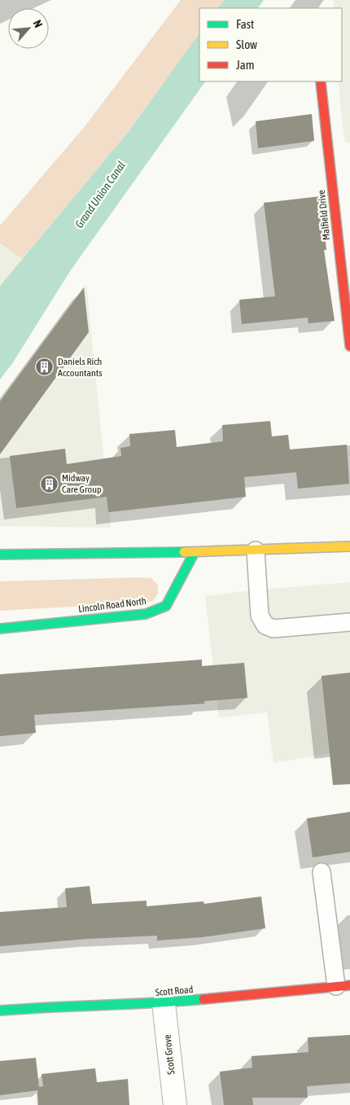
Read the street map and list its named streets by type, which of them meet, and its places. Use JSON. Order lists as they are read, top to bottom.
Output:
{
  "streets": {
    "street": [
      "Malfield Drive",
      "Lincoln Road North",
      "Scott Road",
      "Scott Grove"
    ]
  },
  "crossings": [
    ["Scott Road", "Scott Grove"]
  ],
  "water": ["Grand Union Canal"],
  "places": {
    "building": ["Daniels Rich Accountants", "Midway Care Group"]
  },
  "legend": ["Fast", "Slow", "Jam"],
  "north": "top right"
}
